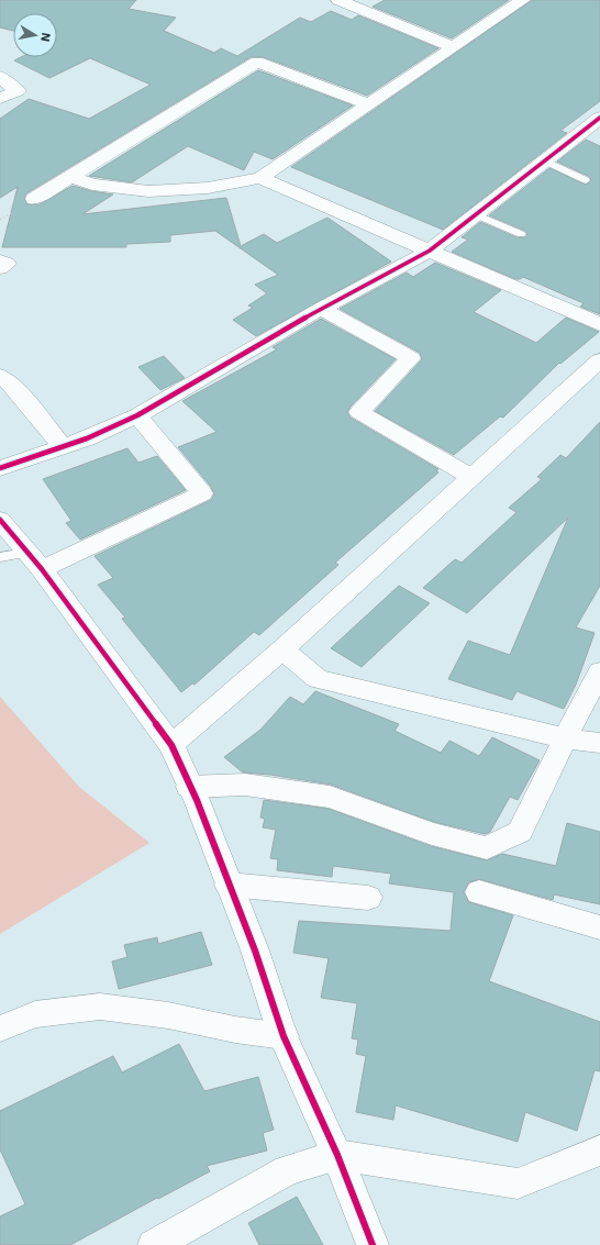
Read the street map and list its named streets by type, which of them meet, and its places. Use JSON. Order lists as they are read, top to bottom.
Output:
{
  "north": "right"
}
